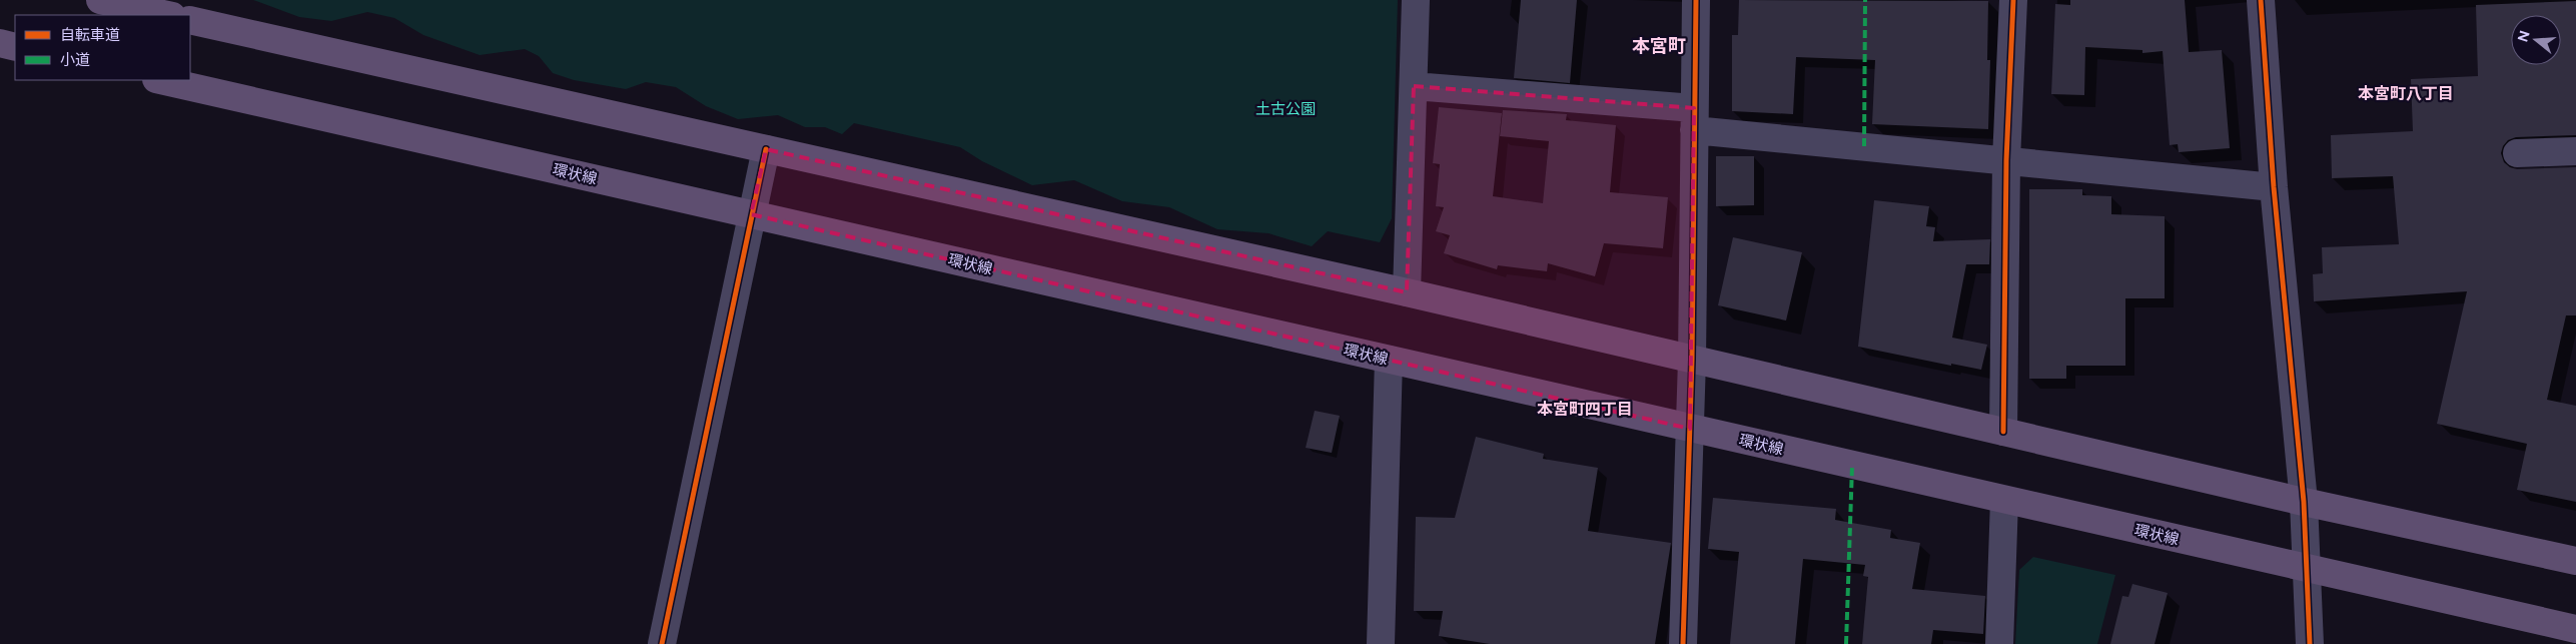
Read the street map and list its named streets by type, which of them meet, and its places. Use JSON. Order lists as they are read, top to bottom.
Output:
{
  "streets": {
    "main road": ["環状線"]
  },
  "districts": ["本宮町", "本宮町八丁目", "本宮町四丁目"],
  "parks": ["土古公園"],
  "legend": ["自転車道", "小道"],
  "north": "left"
}
